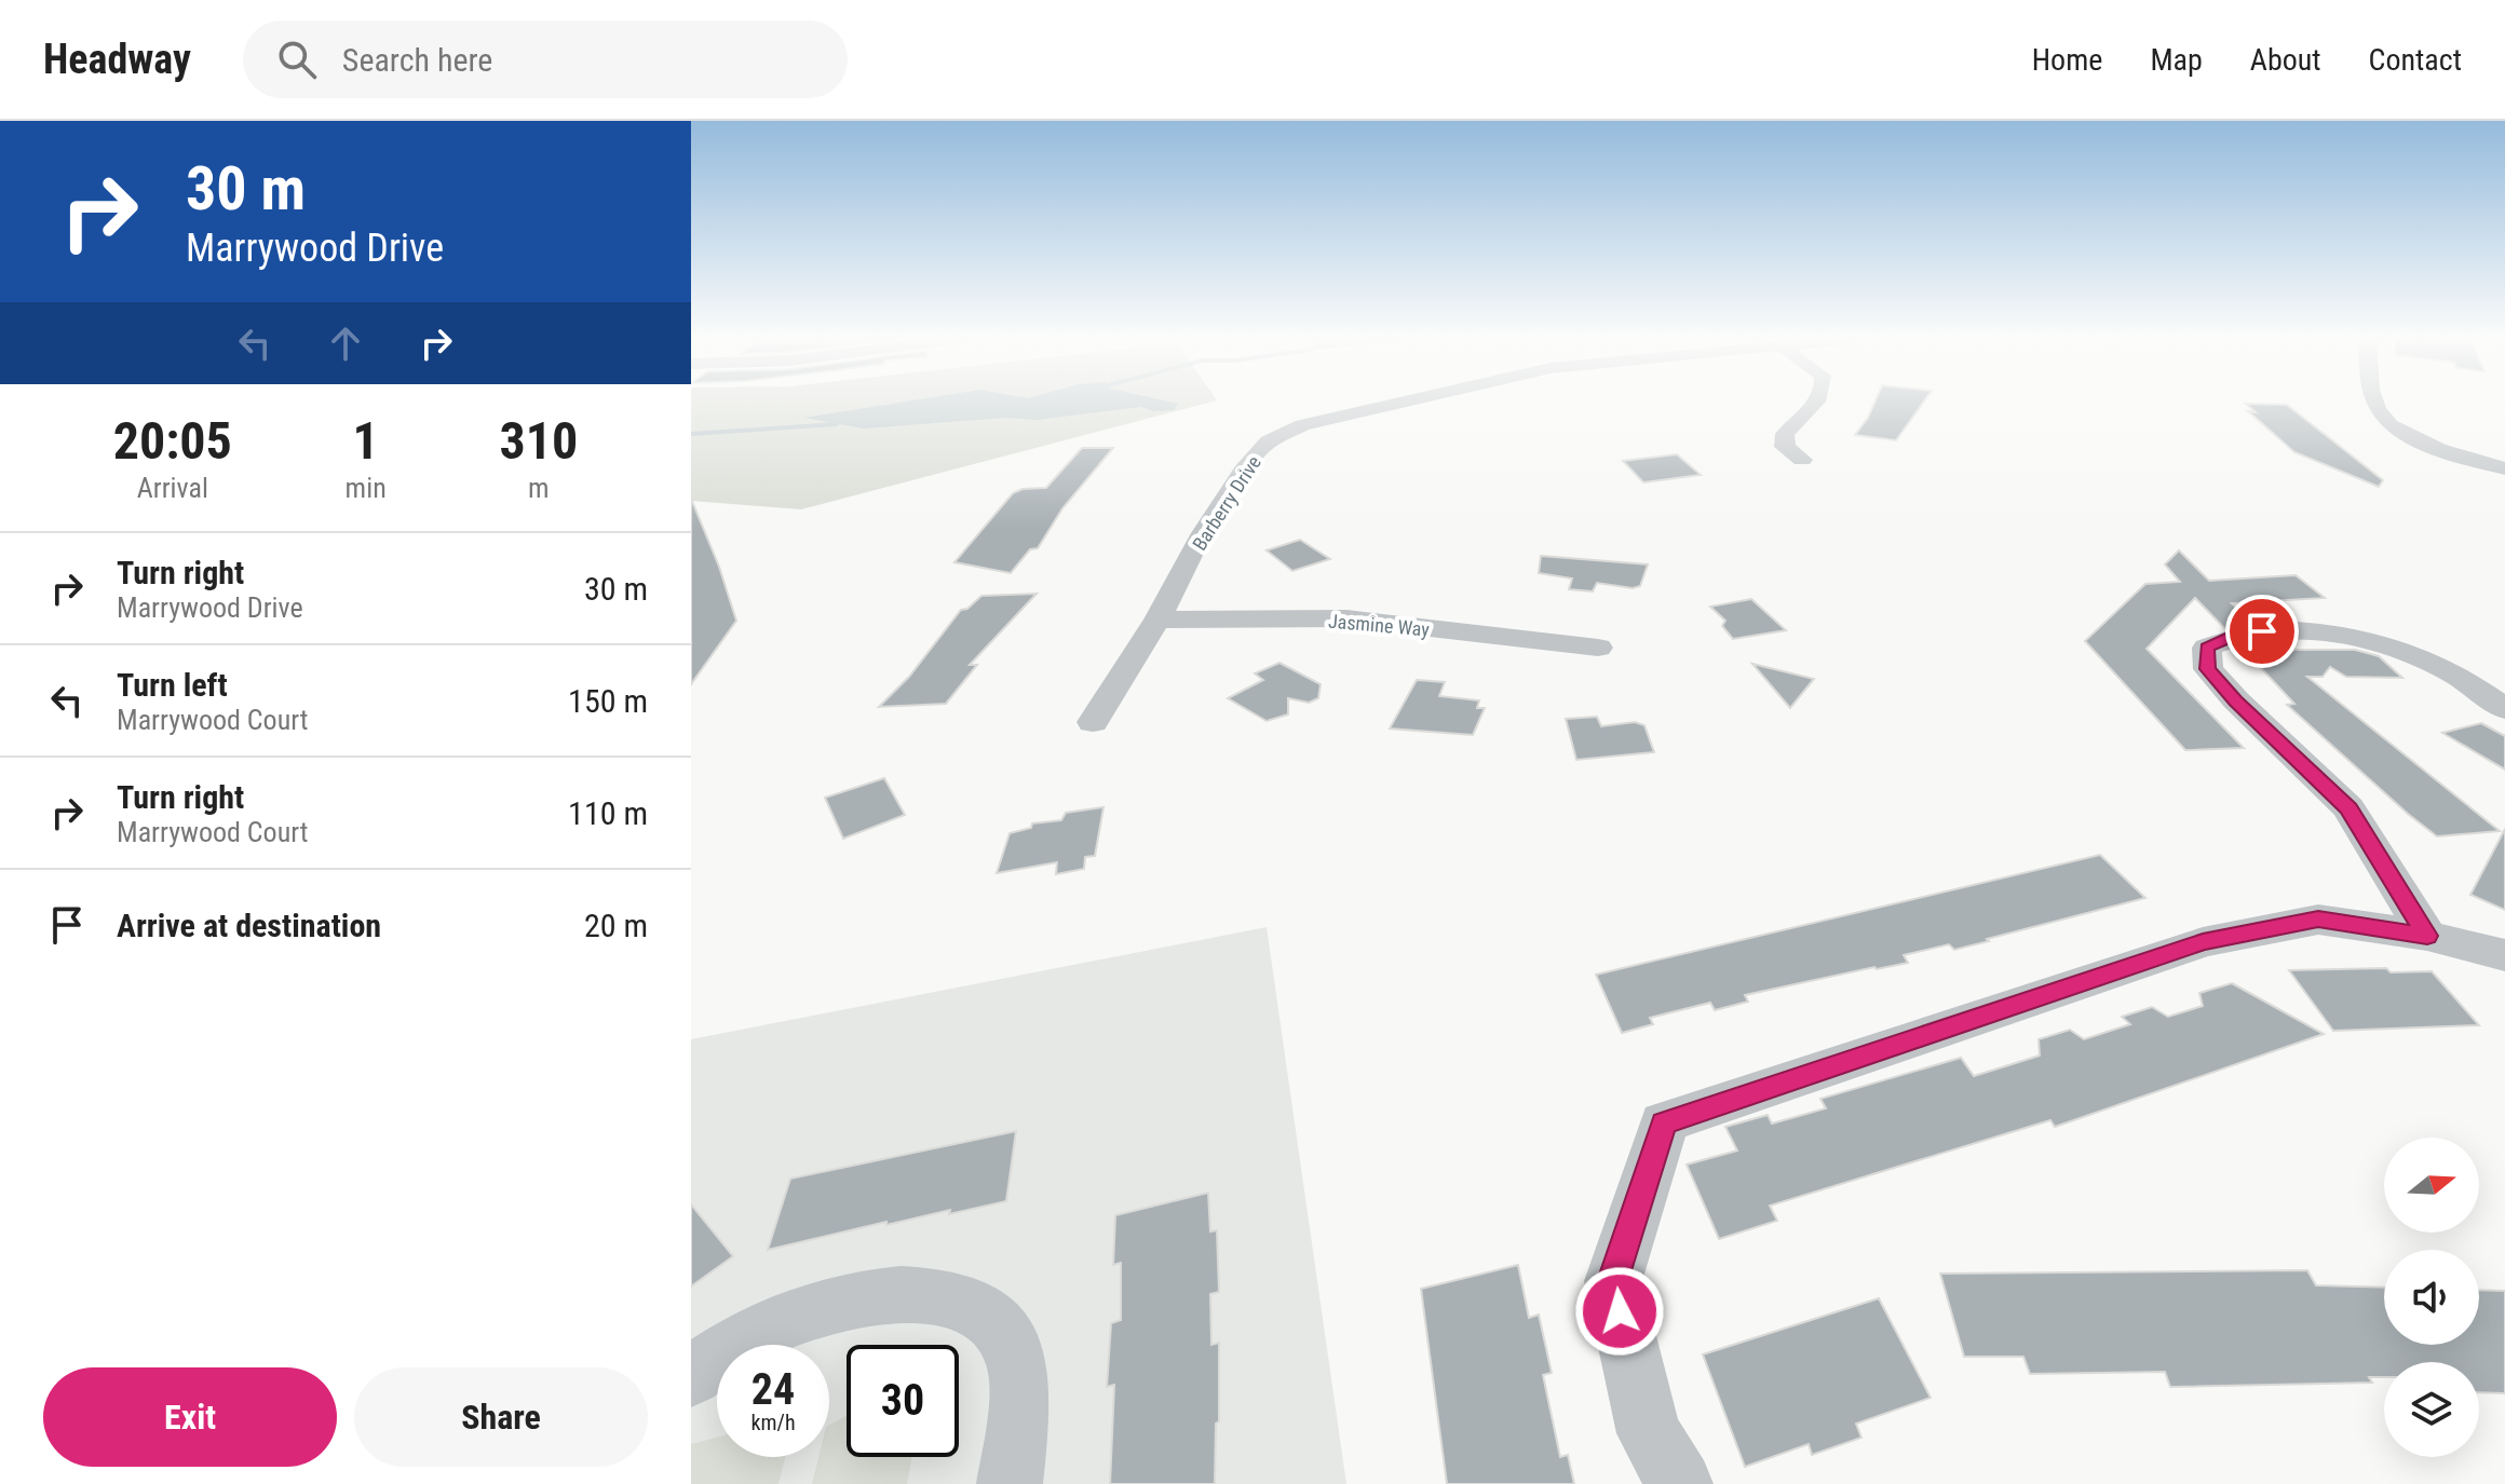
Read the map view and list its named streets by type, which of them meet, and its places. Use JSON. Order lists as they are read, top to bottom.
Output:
{
  "streets": {
    "street": ["Barberry Drive", "Jasmine Way"]
  },
  "crossings": [
    ["Barberry Drive", "Jasmine Way"]
  ],
  "north": "right",
  "page": {
    "header": "Headway",
    "search": "Search here",
    "nav": [
      "Home",
      "Map",
      "About",
      "Contact"
    ],
    "turn": ["30 m", "Marrywood Drive"],
    "eta": [
      "20:05",
      "Arrival",
      "1",
      "min",
      "310",
      "m"
    ],
    "list": [
      {
        "name": "Turn right",
        "note": "Marrywood Drive",
        "value": "30 m"
      },
      {
        "name": "Turn left",
        "note": "Marrywood Court",
        "value": "150 m"
      },
      {
        "name": "Turn right",
        "note": "Marrywood Court",
        "value": "110 m"
      },
      {
        "name": "Arrive at destination",
        "value": "20 m"
      }
    ],
    "speed": "24 km/h",
    "limit": "30",
    "buttons": ["Exit", "Share"]
  }
}
